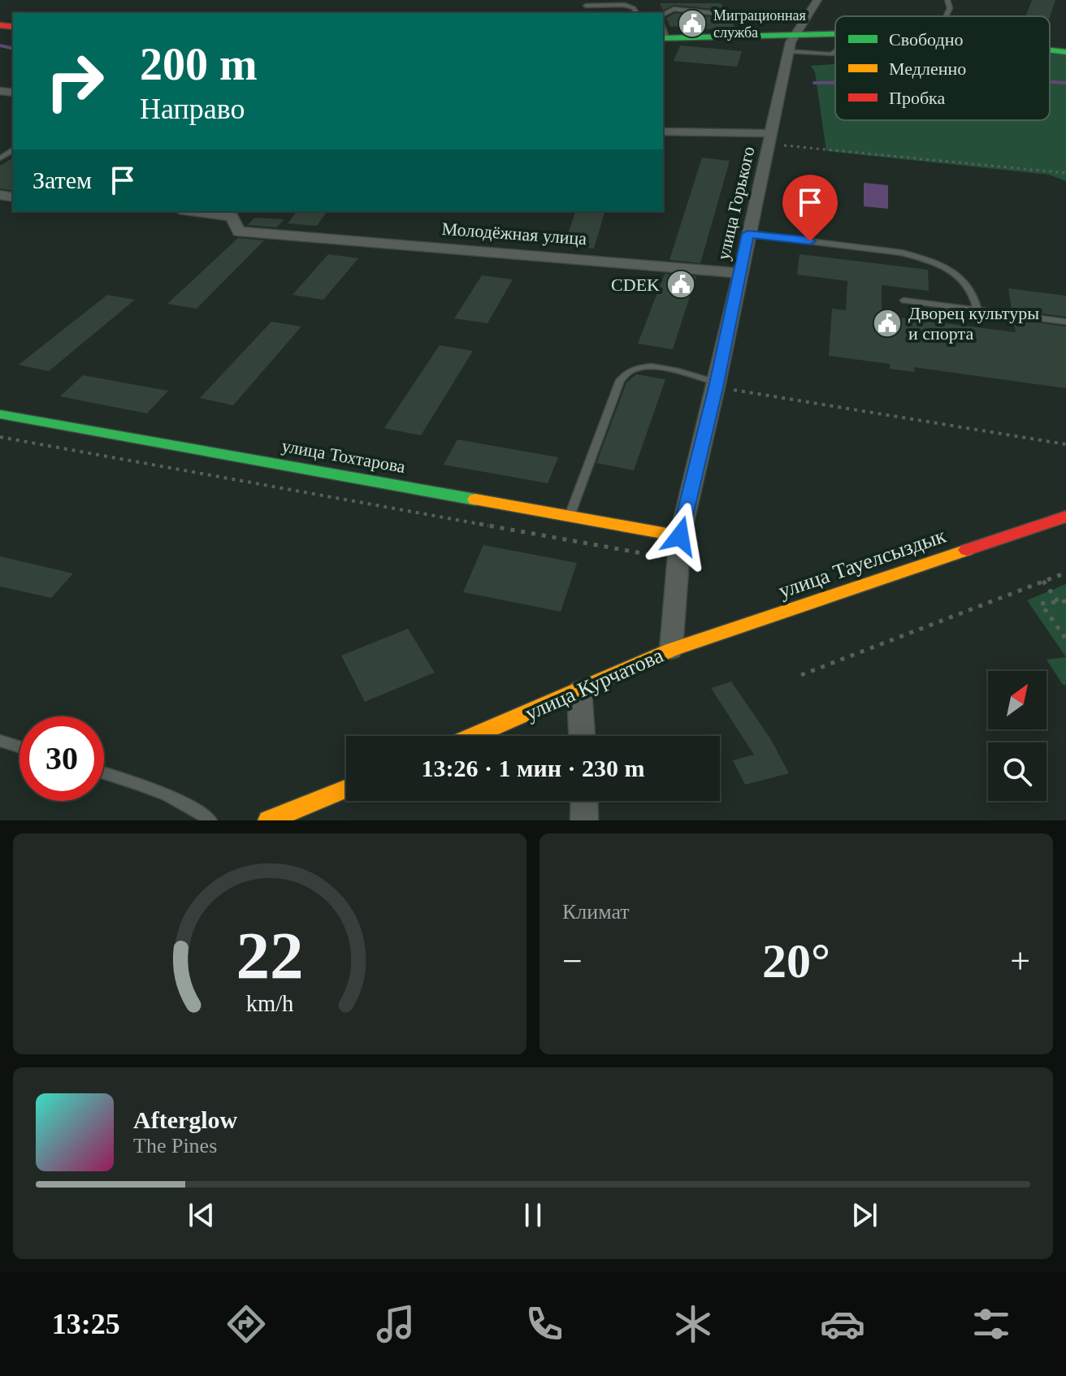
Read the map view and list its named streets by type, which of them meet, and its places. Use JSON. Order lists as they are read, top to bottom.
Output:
{
  "streets": {
    "street": [
      "улица Горького",
      "Молодёжная улица",
      "улица Тохтарова",
      "улица Тауелсыздык",
      "улица Курчатова"
    ]
  },
  "crossings": [
    ["улица Горького", "Молодёжная улица"],
    ["улица Горького", "улица Тохтарова"],
    ["улица Горького", "улица Курчатова"],
    ["улица Тохтарова", "улица Курчатова"],
    ["улица Тауелсыздык", "улица Курчатова"]
  ],
  "places": {
    "public building": ["Миграционная служба", "CDEK", "Дворец культуры и спорта"]
  },
  "legend": ["Свободно", "Медленно", "Пробка"],
  "north": "top right",
  "page": {
    "turn": ["200 m", "Направо"],
    "then": "Затем",
    "limit": "30",
    "trip": "13:26 · 1 мин · 230 m",
    "tile": "Климат",
    "heat": ["−", "20°", "+"],
    "song": ["Afterglow", "The Pines"],
    "tabs": "13:25",
    "gauge": ["22", "km/h"]
  }
}
